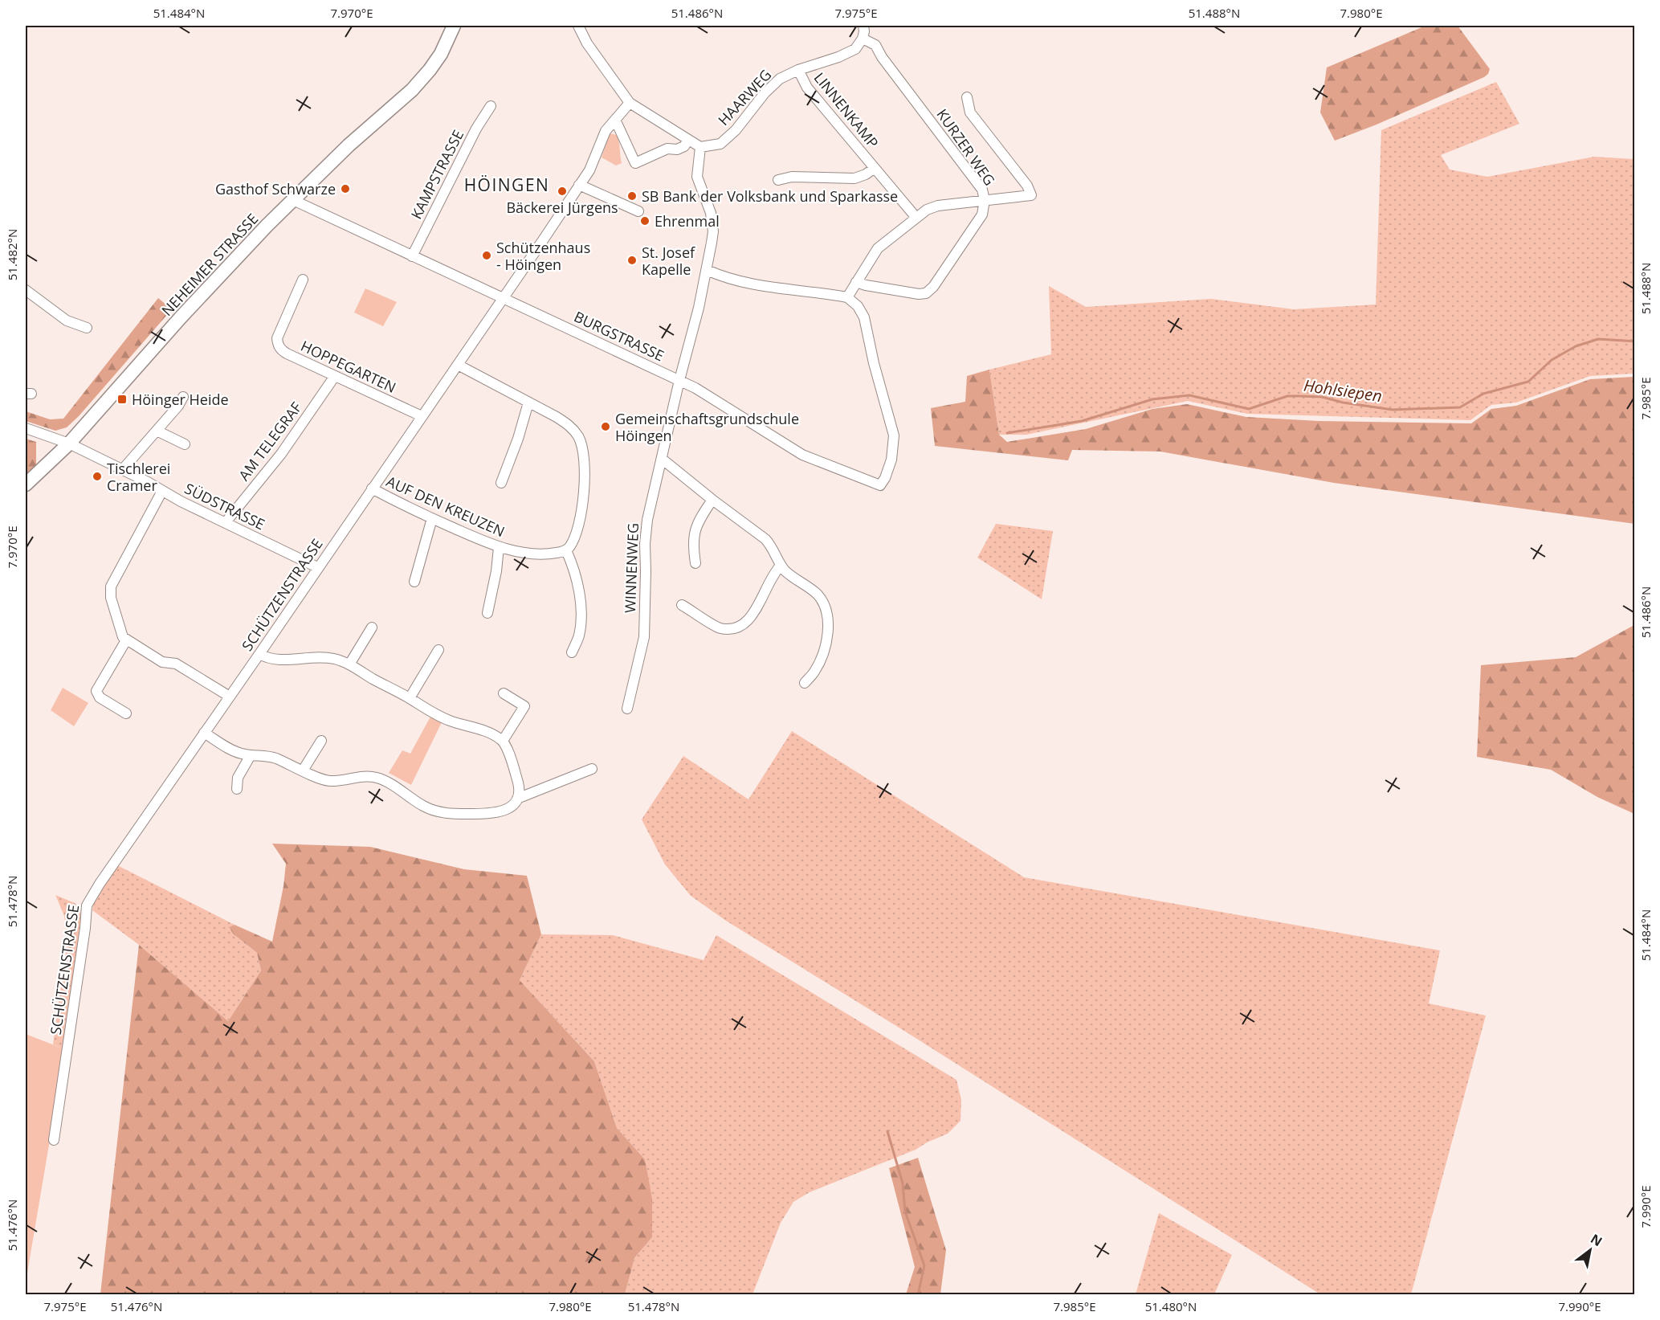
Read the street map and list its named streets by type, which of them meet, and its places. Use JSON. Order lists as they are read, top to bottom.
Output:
{
  "streets": {
    "main road": ["NEHEIMER STRASSE"],
    "street": [
      "HAARWEG",
      "LINNENKAMP",
      "KURZER WEG",
      "KAMPSTRASSE",
      "BURGSTRASSE",
      "HOPPEGARTEN",
      "AM TELEGRAF",
      "SÜDSTRASSE",
      "AUF DEN KREUZEN",
      "WINNENWEG",
      "SCHÜTZENSTRASSE"
    ]
  },
  "crossings": [
    ["HAARWEG", "LINNENKAMP"],
    ["HAARWEG", "KURZER WEG"],
    ["HAARWEG", "WINNENWEG"],
    ["KAMPSTRASSE", "BURGSTRASSE"],
    ["NEHEIMER STRASSE", "BURGSTRASSE"],
    ["NEHEIMER STRASSE", "SÜDSTRASSE"],
    ["BURGSTRASSE", "WINNENWEG"],
    ["BURGSTRASSE", "SCHÜTZENSTRASSE"],
    ["HOPPEGARTEN", "AM TELEGRAF"],
    ["HOPPEGARTEN", "SCHÜTZENSTRASSE"],
    ["AM TELEGRAF", "SÜDSTRASSE"],
    ["SÜDSTRASSE", "SCHÜTZENSTRASSE"],
    ["AUF DEN KREUZEN", "SCHÜTZENSTRASSE"]
  ],
  "districts": ["HÖINGEN"],
  "water": ["Hohlsiepen"],
  "places": {
    "other": [
      "Gasthof Schwarze",
      "Bäckerei Jürgens",
      "SB Bank der Volksbank und Sparkasse",
      "Ehrenmal",
      "Schützenhaus - Höingen",
      "St. Josef Kapelle",
      "Gemeinschaftsgrundschule Höingen",
      "Tischlerei Cramer"
    ],
    "transit": ["Höinger Heide"]
  },
  "north": "top right",
  "coordinates": [
    "51.484°N",
    "7.970°E",
    "51.486°N",
    "7.975°E",
    "51.488°N",
    "7.980°E",
    "51.482°N",
    "7.985°E",
    "51.478°N",
    "7.990°E",
    "51.476°N",
    "51.480°N"
  ]
}
